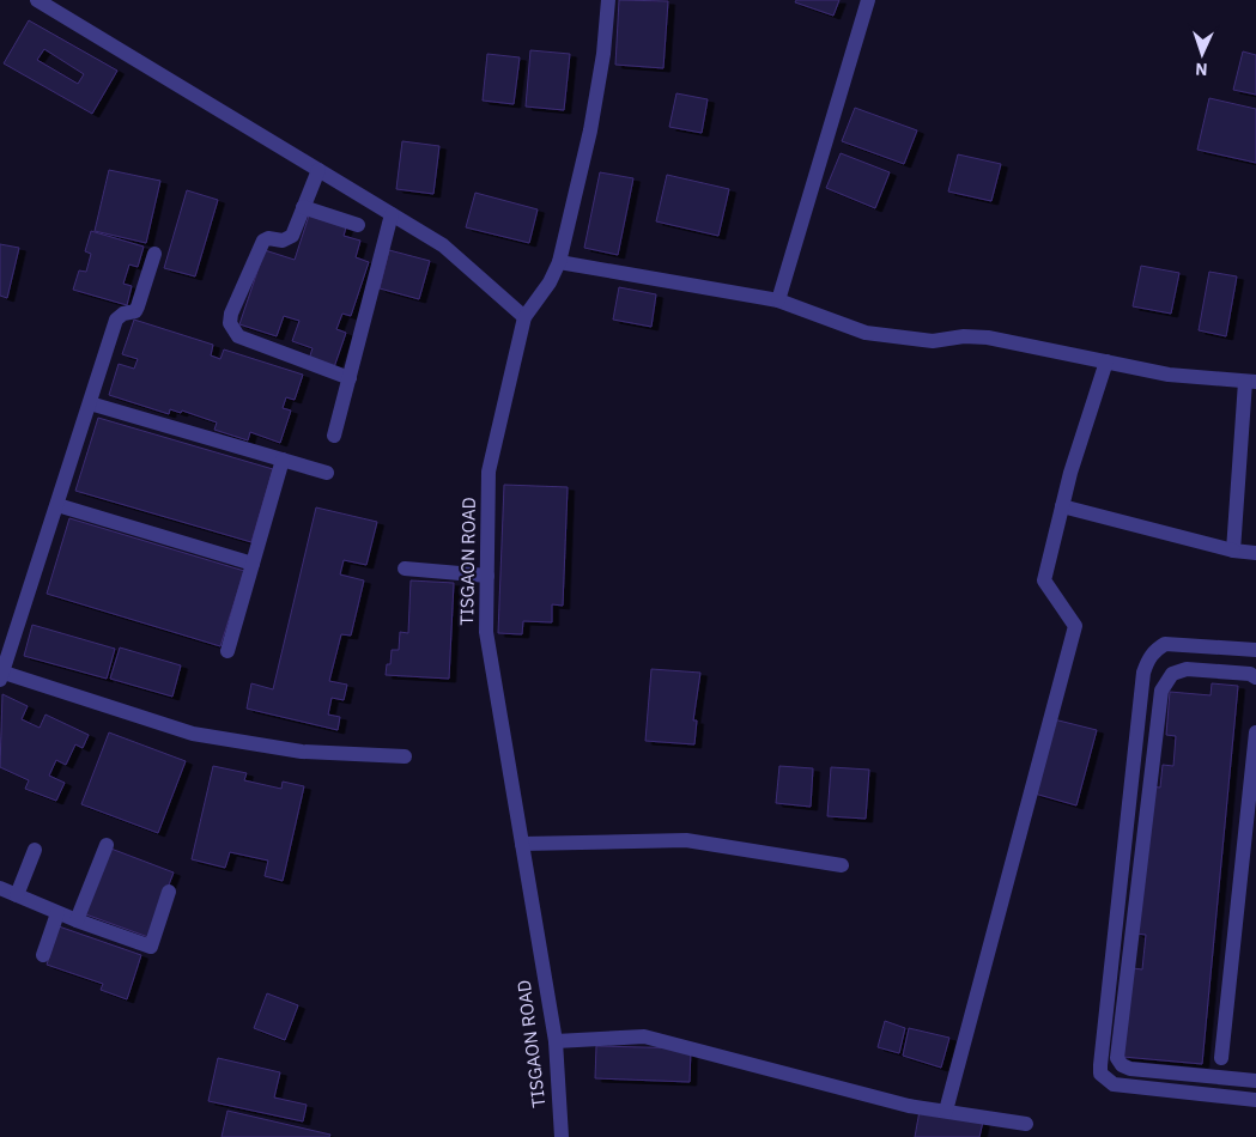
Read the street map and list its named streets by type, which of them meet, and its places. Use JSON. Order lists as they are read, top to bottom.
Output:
{
  "streets": {
    "street": ["TISGAON ROAD"]
  },
  "north": "bottom"
}
